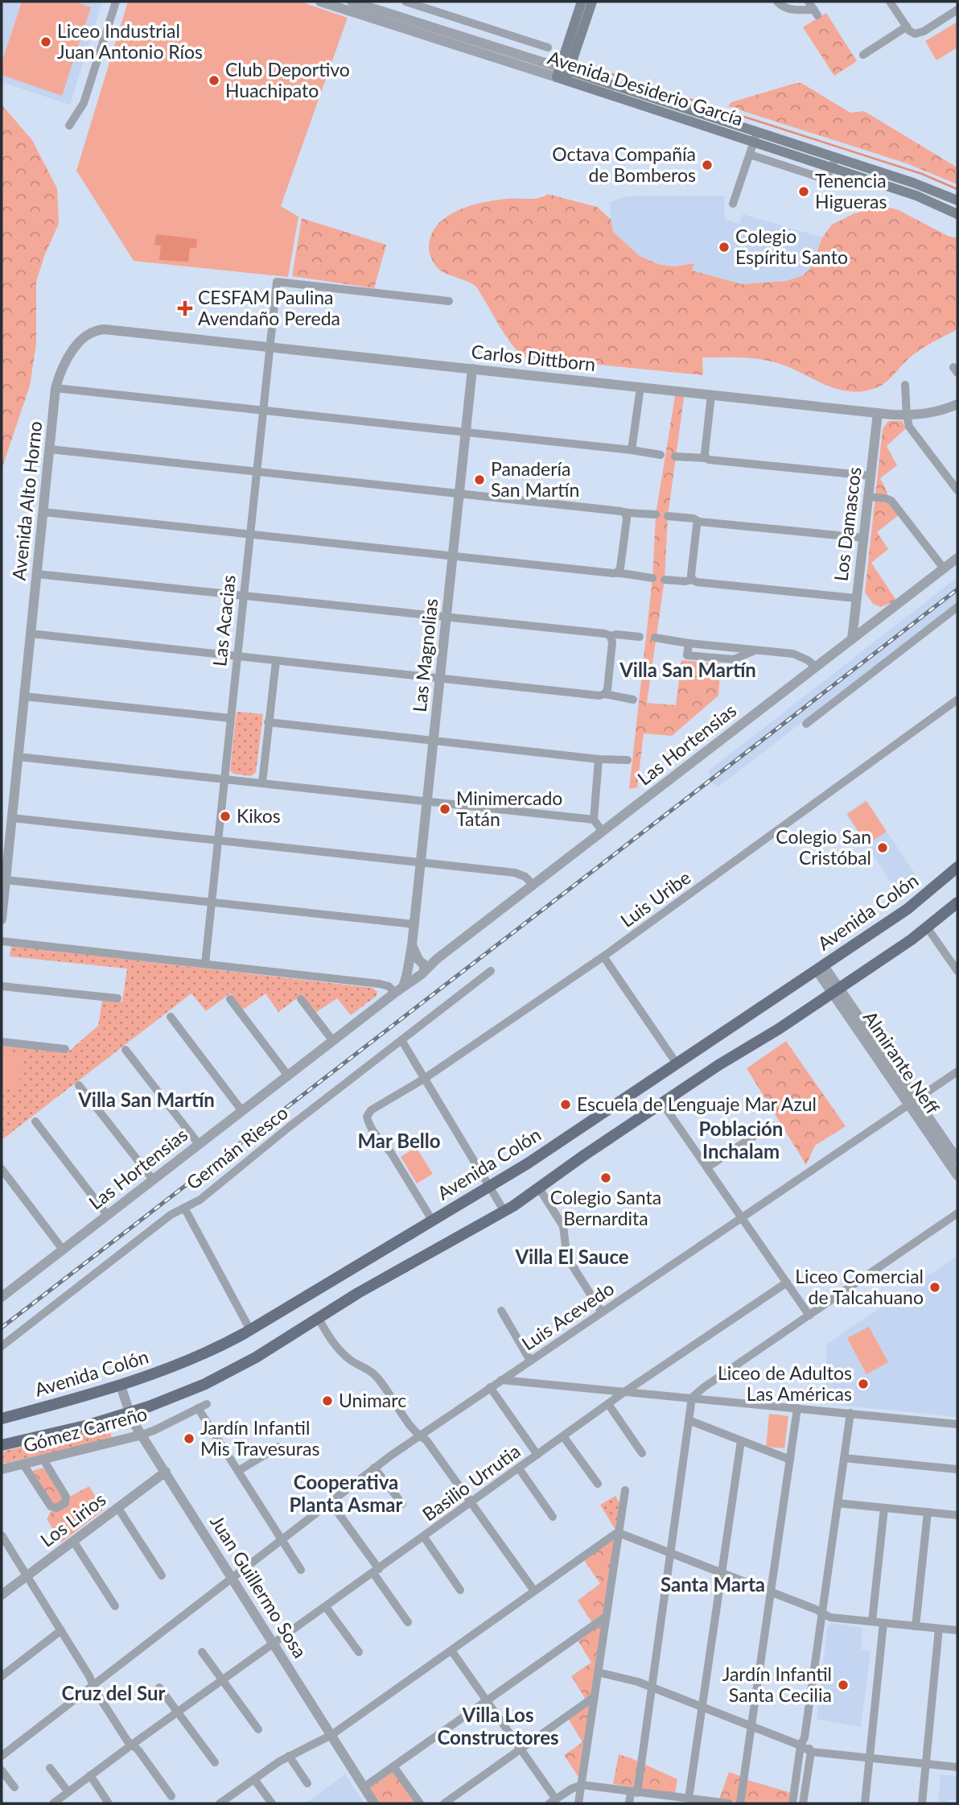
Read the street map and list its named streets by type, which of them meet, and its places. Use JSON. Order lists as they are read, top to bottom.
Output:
{
  "streets": {
    "main road": ["Avenida Desiderio García", "Avenida Colón"],
    "street": [
      "Carlos Dittborn",
      "Avenida Alto Horno",
      "Los Damascos",
      "Las Acacias",
      "Las Magnolias",
      "Las Hortensias",
      "Luis Uribe",
      "Almirante Neff",
      "Germán Riesco",
      "Luis Acevedo",
      "Gómez Carreño",
      "Basilio Urrutia",
      "Los Lirios",
      "Juan Guillermo Sosa"
    ]
  },
  "crossings": [
    ["Carlos Dittborn", "Avenida Alto Horno"],
    ["Carlos Dittborn", "Los Damascos"],
    ["Carlos Dittborn", "Las Acacias"],
    ["Carlos Dittborn", "Las Magnolias"],
    ["Los Damascos", "Las Hortensias"],
    ["Las Magnolias", "Las Hortensias"],
    ["Luis Uribe", "Avenida Colón"],
    ["Avenida Colón", "Almirante Neff"],
    ["Avenida Colón", "Juan Guillermo Sosa"],
    ["Almirante Neff", "Luis Acevedo"],
    ["Luis Acevedo", "Juan Guillermo Sosa"],
    ["Gómez Carreño", "Juan Guillermo Sosa"],
    ["Basilio Urrutia", "Juan Guillermo Sosa"],
    ["Los Lirios", "Juan Guillermo Sosa"]
  ],
  "districts": [
    "Villa San Martín",
    "Villa San Martín",
    "Población Inchalam",
    "Mar Bello",
    "Villa El Sauce",
    "Cooperativa Planta Asmar",
    "Santa Marta",
    "Cruz del Sur",
    "Villa Los Constructores"
  ],
  "places": {
    "other": [
      "Liceo Industrial Juan Antonio Ríos",
      "Club Deportivo Huachipato",
      "Octava Compañía de Bomberos",
      "Tenencia Higueras",
      "Colegio Espíritu Santo",
      "Panadería San Martín",
      "Minimercado Tatán",
      "Kikos",
      "Colegio San Cristóbal",
      "Escuela de Lenguaje Mar Azul",
      "Colegio Santa Bernardita",
      "Liceo Comercial de Talcahuano",
      "Liceo de Adultos Las Américas",
      "Unimarc",
      "Jardín Infantil Mis Travesuras",
      "Jardín Infantil Santa Cecilia"
    ],
    "health": ["CESFAM Paulina Avendaño Pereda"]
  }
}
